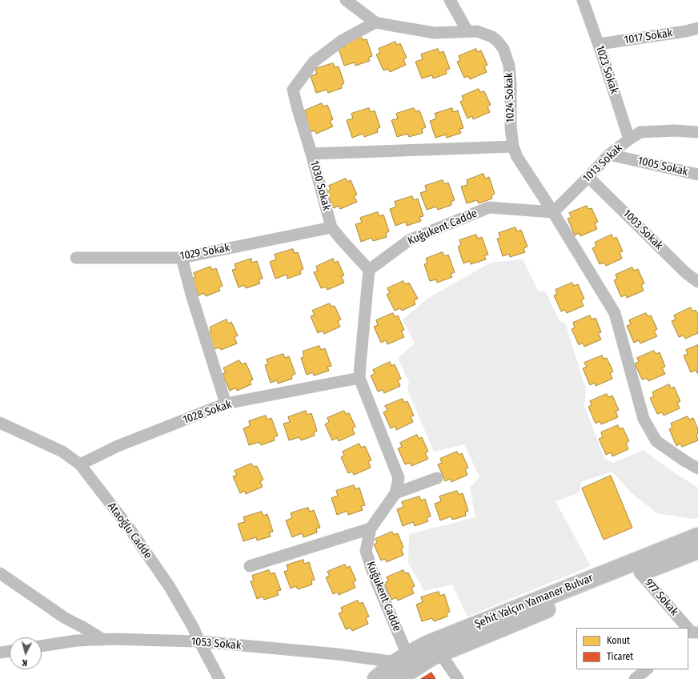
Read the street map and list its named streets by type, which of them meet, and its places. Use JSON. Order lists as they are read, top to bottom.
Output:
{
  "streets": {
    "highway": ["Şehit Yalçın Yamaner Bulvar"],
    "street": [
      "1017 Sokak",
      "1023 Sokak",
      "1024 Sokak",
      "1013 Sokak",
      "1005 Sokak",
      "1030 Sokak",
      "Kuğukent Cadde",
      "1003 Sokak",
      "1029 Sokak",
      "1028 Sokak",
      "Ataoğlu Cadde",
      "977 Sokak",
      "1053 Sokak"
    ]
  },
  "crossings": [
    ["1017 Sokak", "1023 Sokak"],
    ["1023 Sokak", "1013 Sokak"],
    ["1024 Sokak", "1013 Sokak"],
    ["1024 Sokak", "1030 Sokak"],
    ["1024 Sokak", "Kuğukent Cadde"],
    ["1013 Sokak", "1005 Sokak"],
    ["1013 Sokak", "Kuğukent Cadde"],
    ["1013 Sokak", "1003 Sokak"],
    ["1030 Sokak", "Kuğukent Cadde"],
    ["1030 Sokak", "1029 Sokak"],
    ["Kuğukent Cadde", "1028 Sokak"],
    ["Kuğukent Cadde", "Şehit Yalçın Yamaner Bulvar"],
    ["Kuğukent Cadde", "1053 Sokak"],
    ["1028 Sokak", "Ataoğlu Cadde"],
    ["Ataoğlu Cadde", "1053 Sokak"],
    ["977 Sokak", "Şehit Yalçın Yamaner Bulvar"],
    ["Şehit Yalçın Yamaner Bulvar", "1053 Sokak"]
  ],
  "legend": ["Konut", "Ticaret"],
  "north": "bottom"
}
